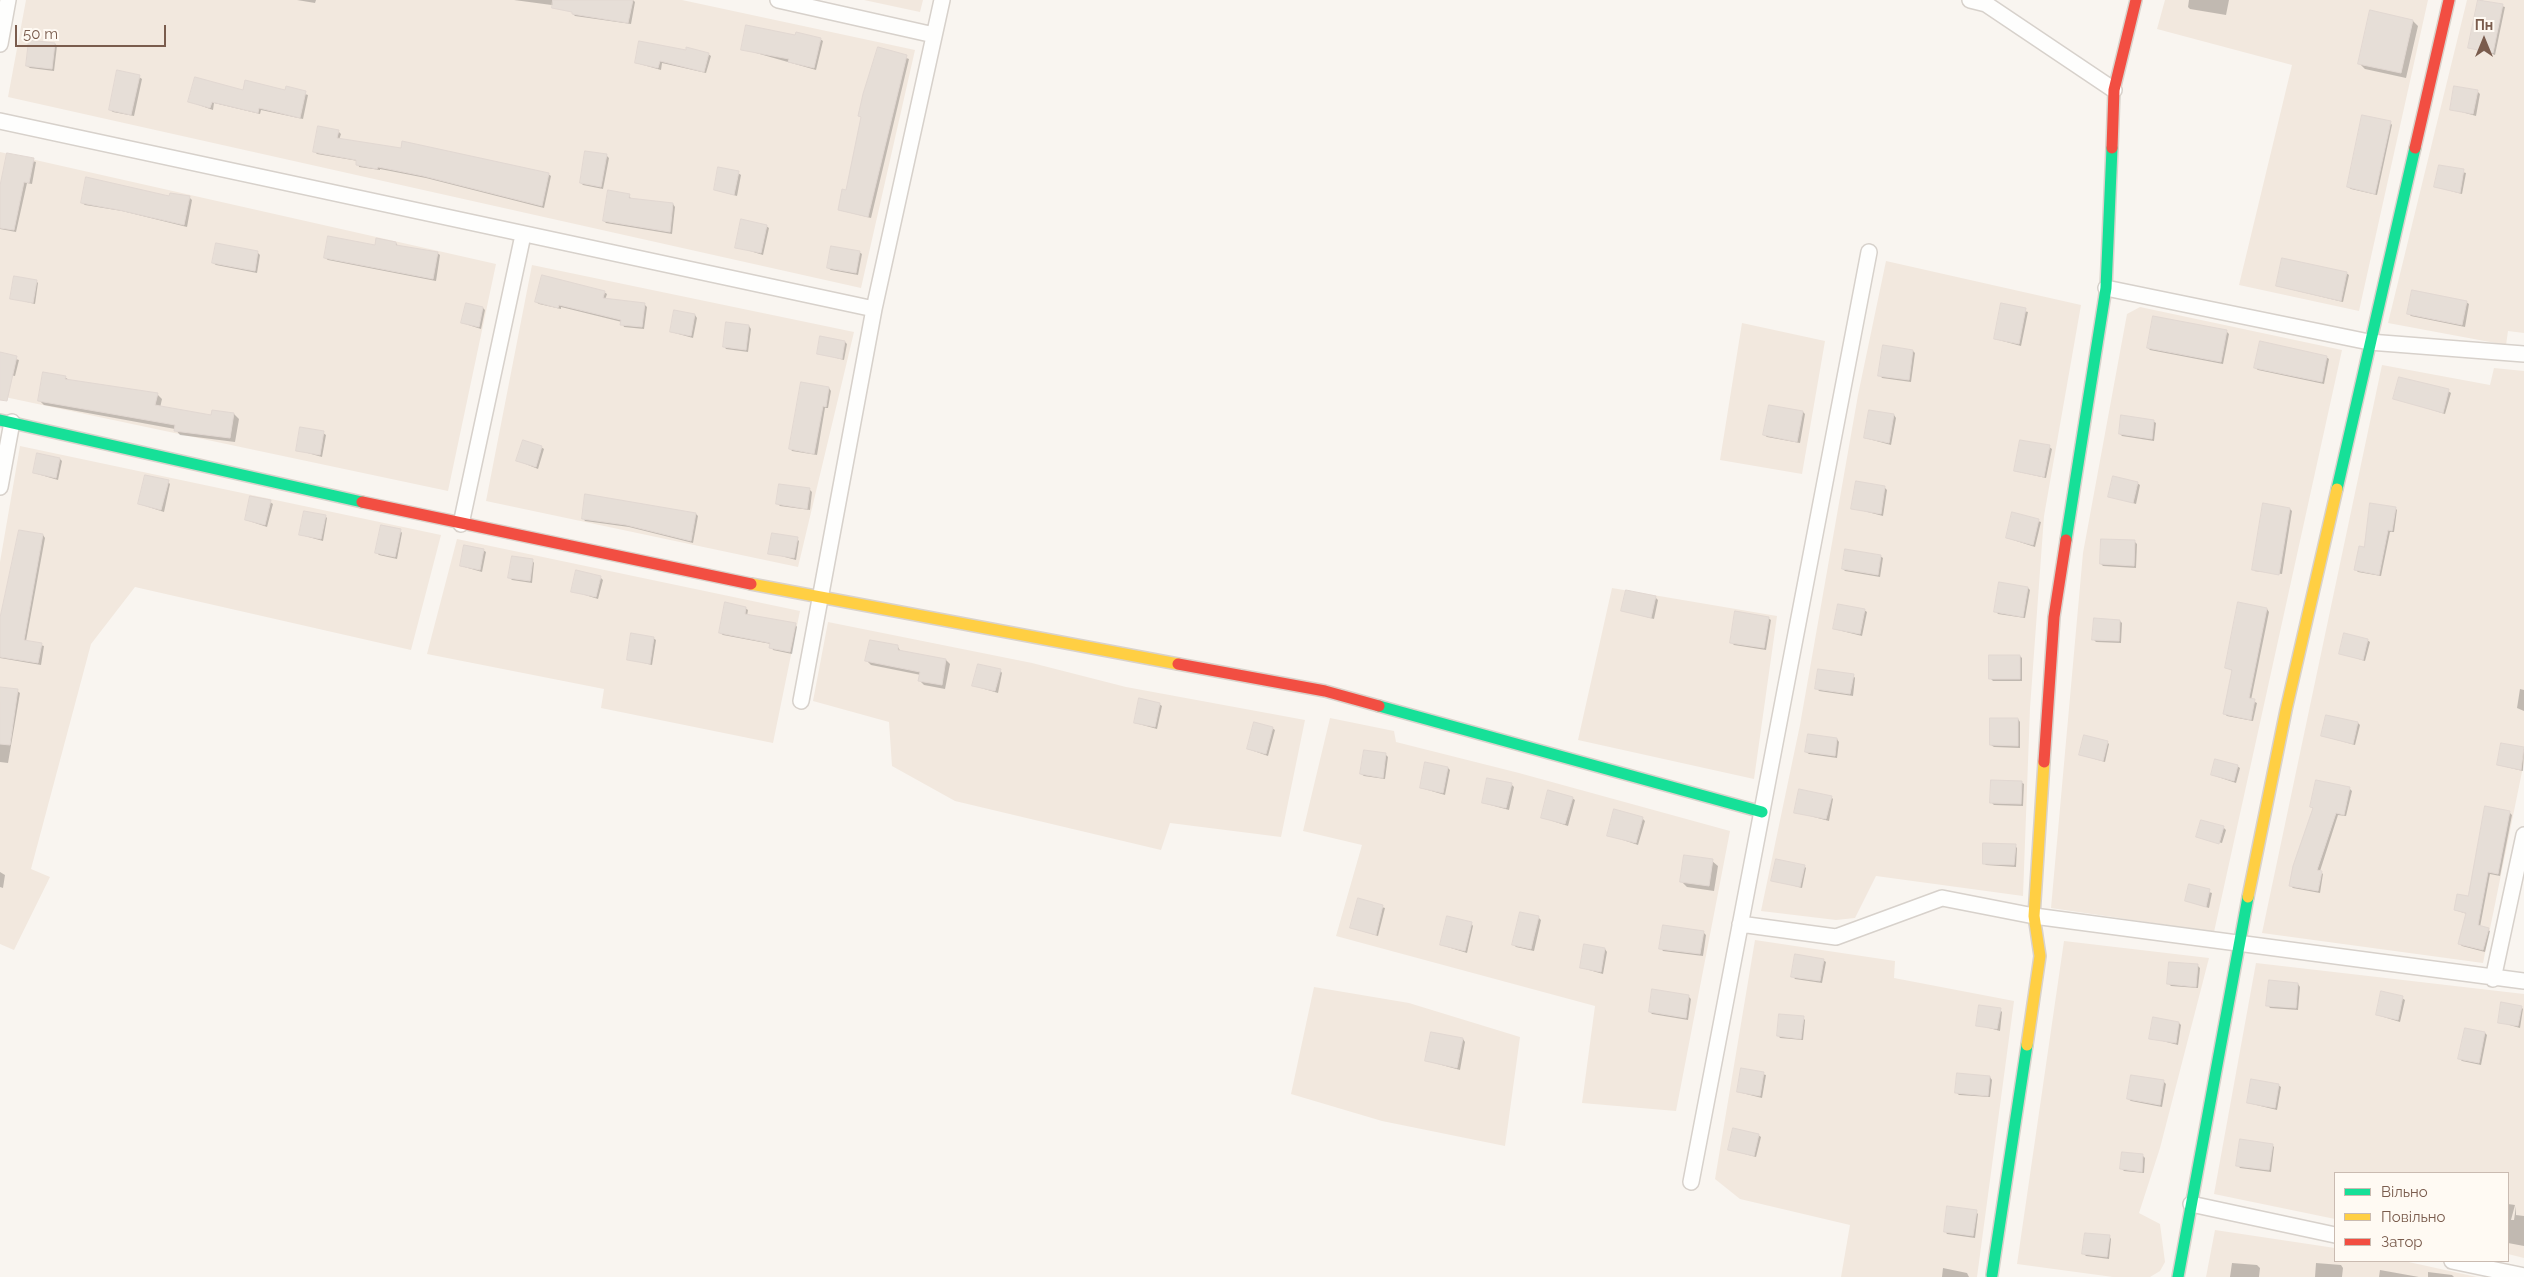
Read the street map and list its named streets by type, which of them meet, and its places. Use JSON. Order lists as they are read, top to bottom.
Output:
{
  "legend": ["Вільно", "Повільно", "Затор"],
  "scale_bar": "50 m",
  "north": "top"
}
